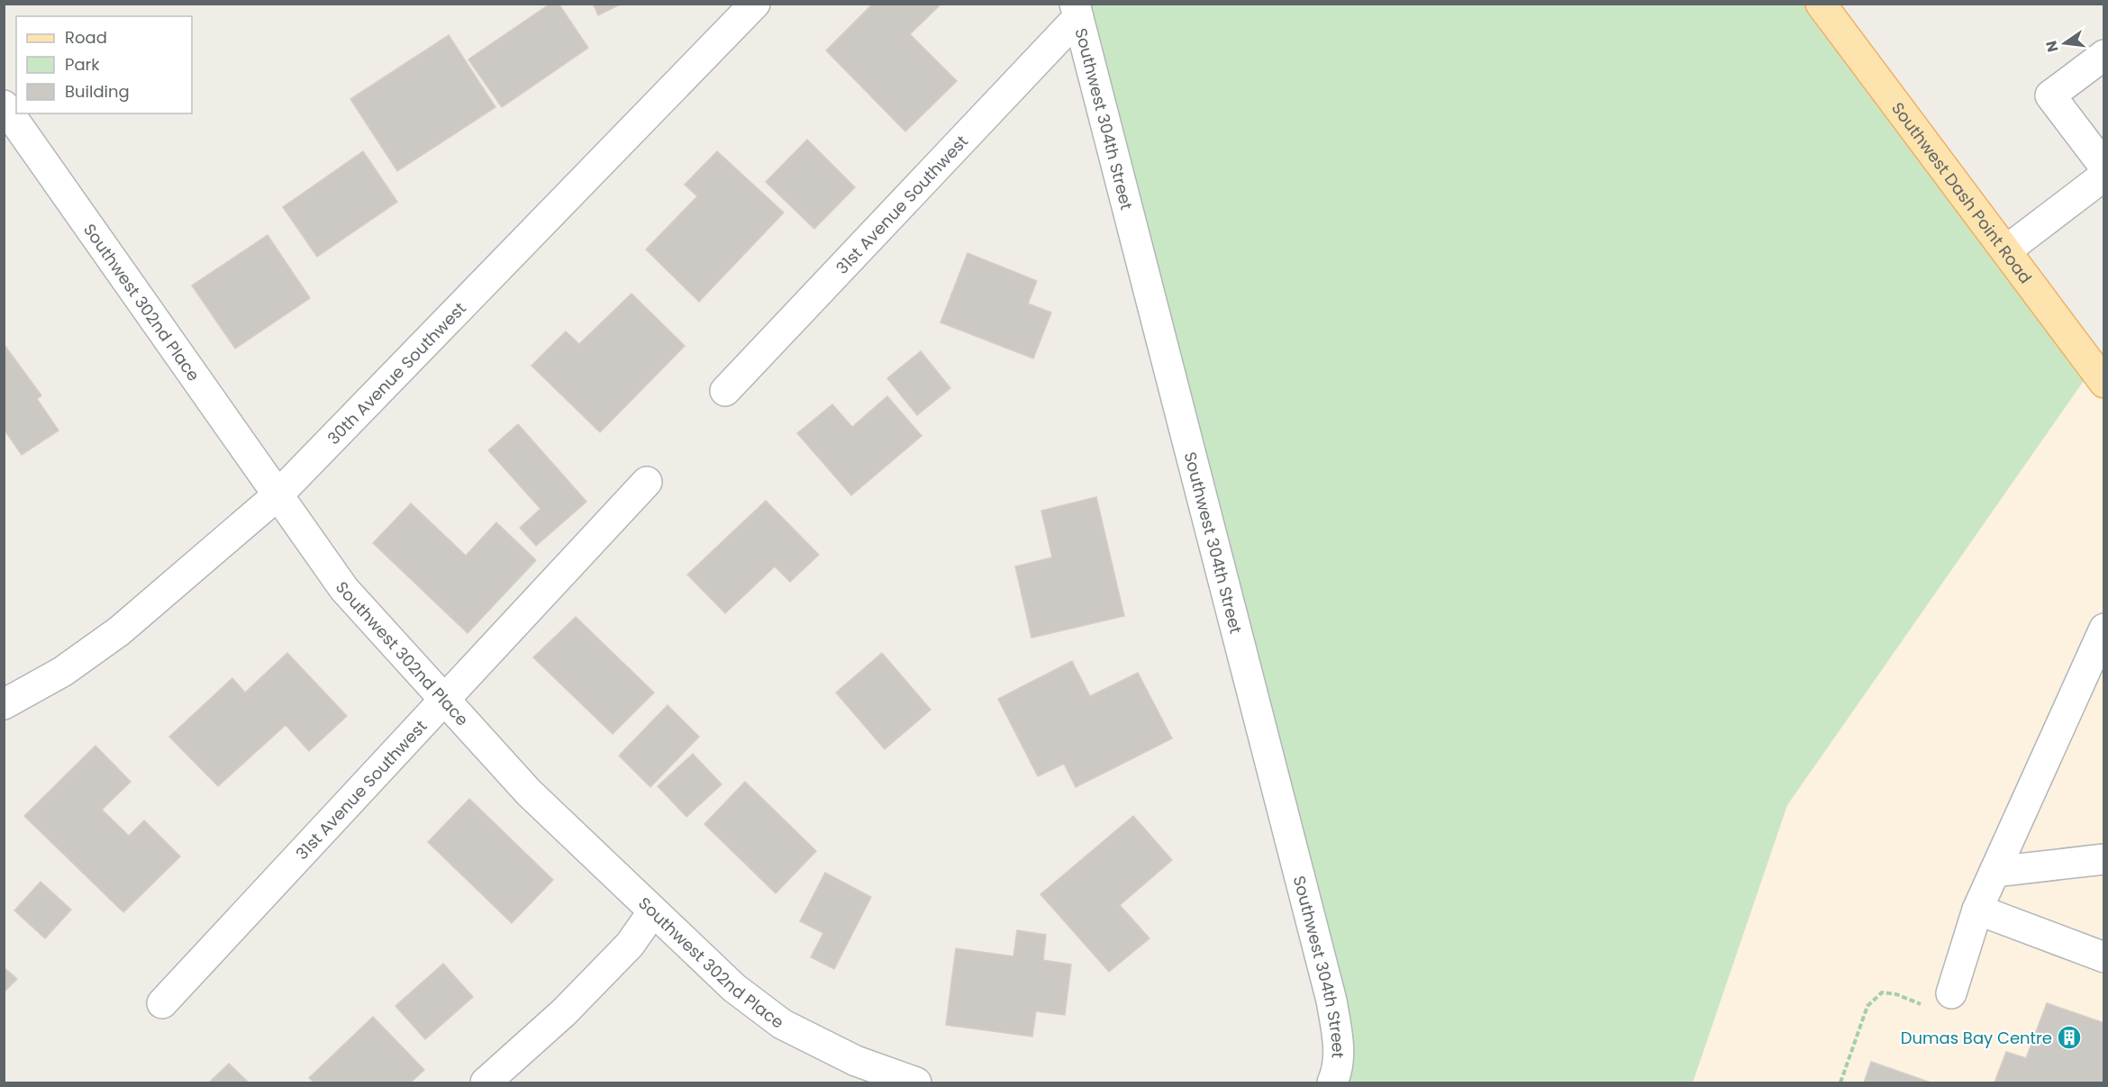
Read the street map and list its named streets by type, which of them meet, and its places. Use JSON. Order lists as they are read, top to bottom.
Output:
{
  "streets": {
    "main road": ["Southwest Dash Point Road"],
    "street": [
      "Southwest 304th Street",
      "31st Avenue Southwest",
      "Southwest 302nd Place",
      "30th Avenue Southwest"
    ]
  },
  "crossings": [
    ["Southwest 304th Street", "31st Avenue Southwest"],
    ["31st Avenue Southwest", "Southwest 302nd Place"],
    ["Southwest 302nd Place", "30th Avenue Southwest"]
  ],
  "places": {
    "building": ["Dumas Bay Centre"]
  },
  "legend": ["Road", "Park", "Building"],
  "north": "left"
}
